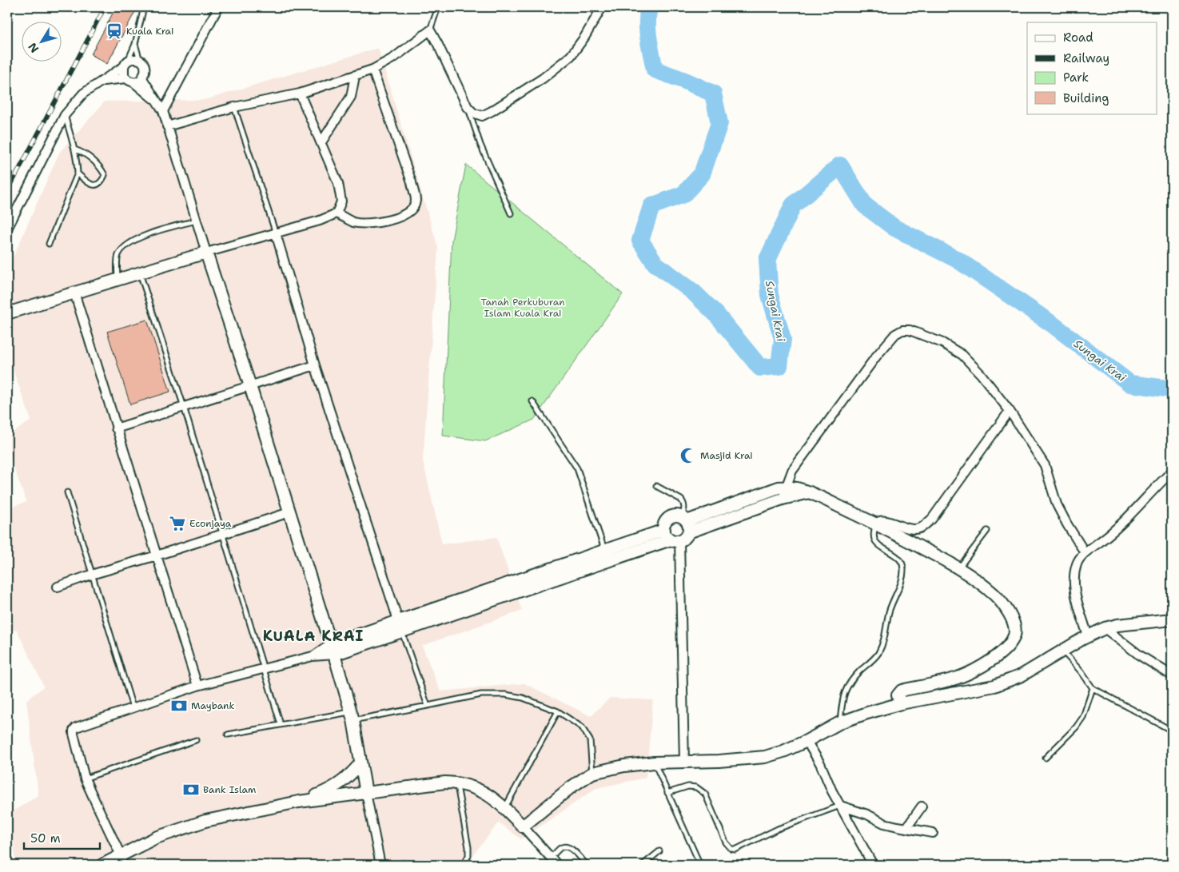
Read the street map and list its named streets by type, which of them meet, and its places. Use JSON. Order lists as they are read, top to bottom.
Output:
{
  "districts": ["KUALA KRAI"],
  "water": ["Sungai Krai"],
  "parks": ["Tanah Perkuburan Islam Kuala Krai"],
  "places": {
    "station": ["Kuala Krai"],
    "mosque": ["Masjid Krai"],
    "supermarket": ["Econjaya"],
    "bank": ["Maybank", "Bank Islam"]
  },
  "legend": [
    "Road",
    "Railway",
    "Park",
    "Building"
  ],
  "scale_bar": "50 m",
  "north": "bottom left"
}
